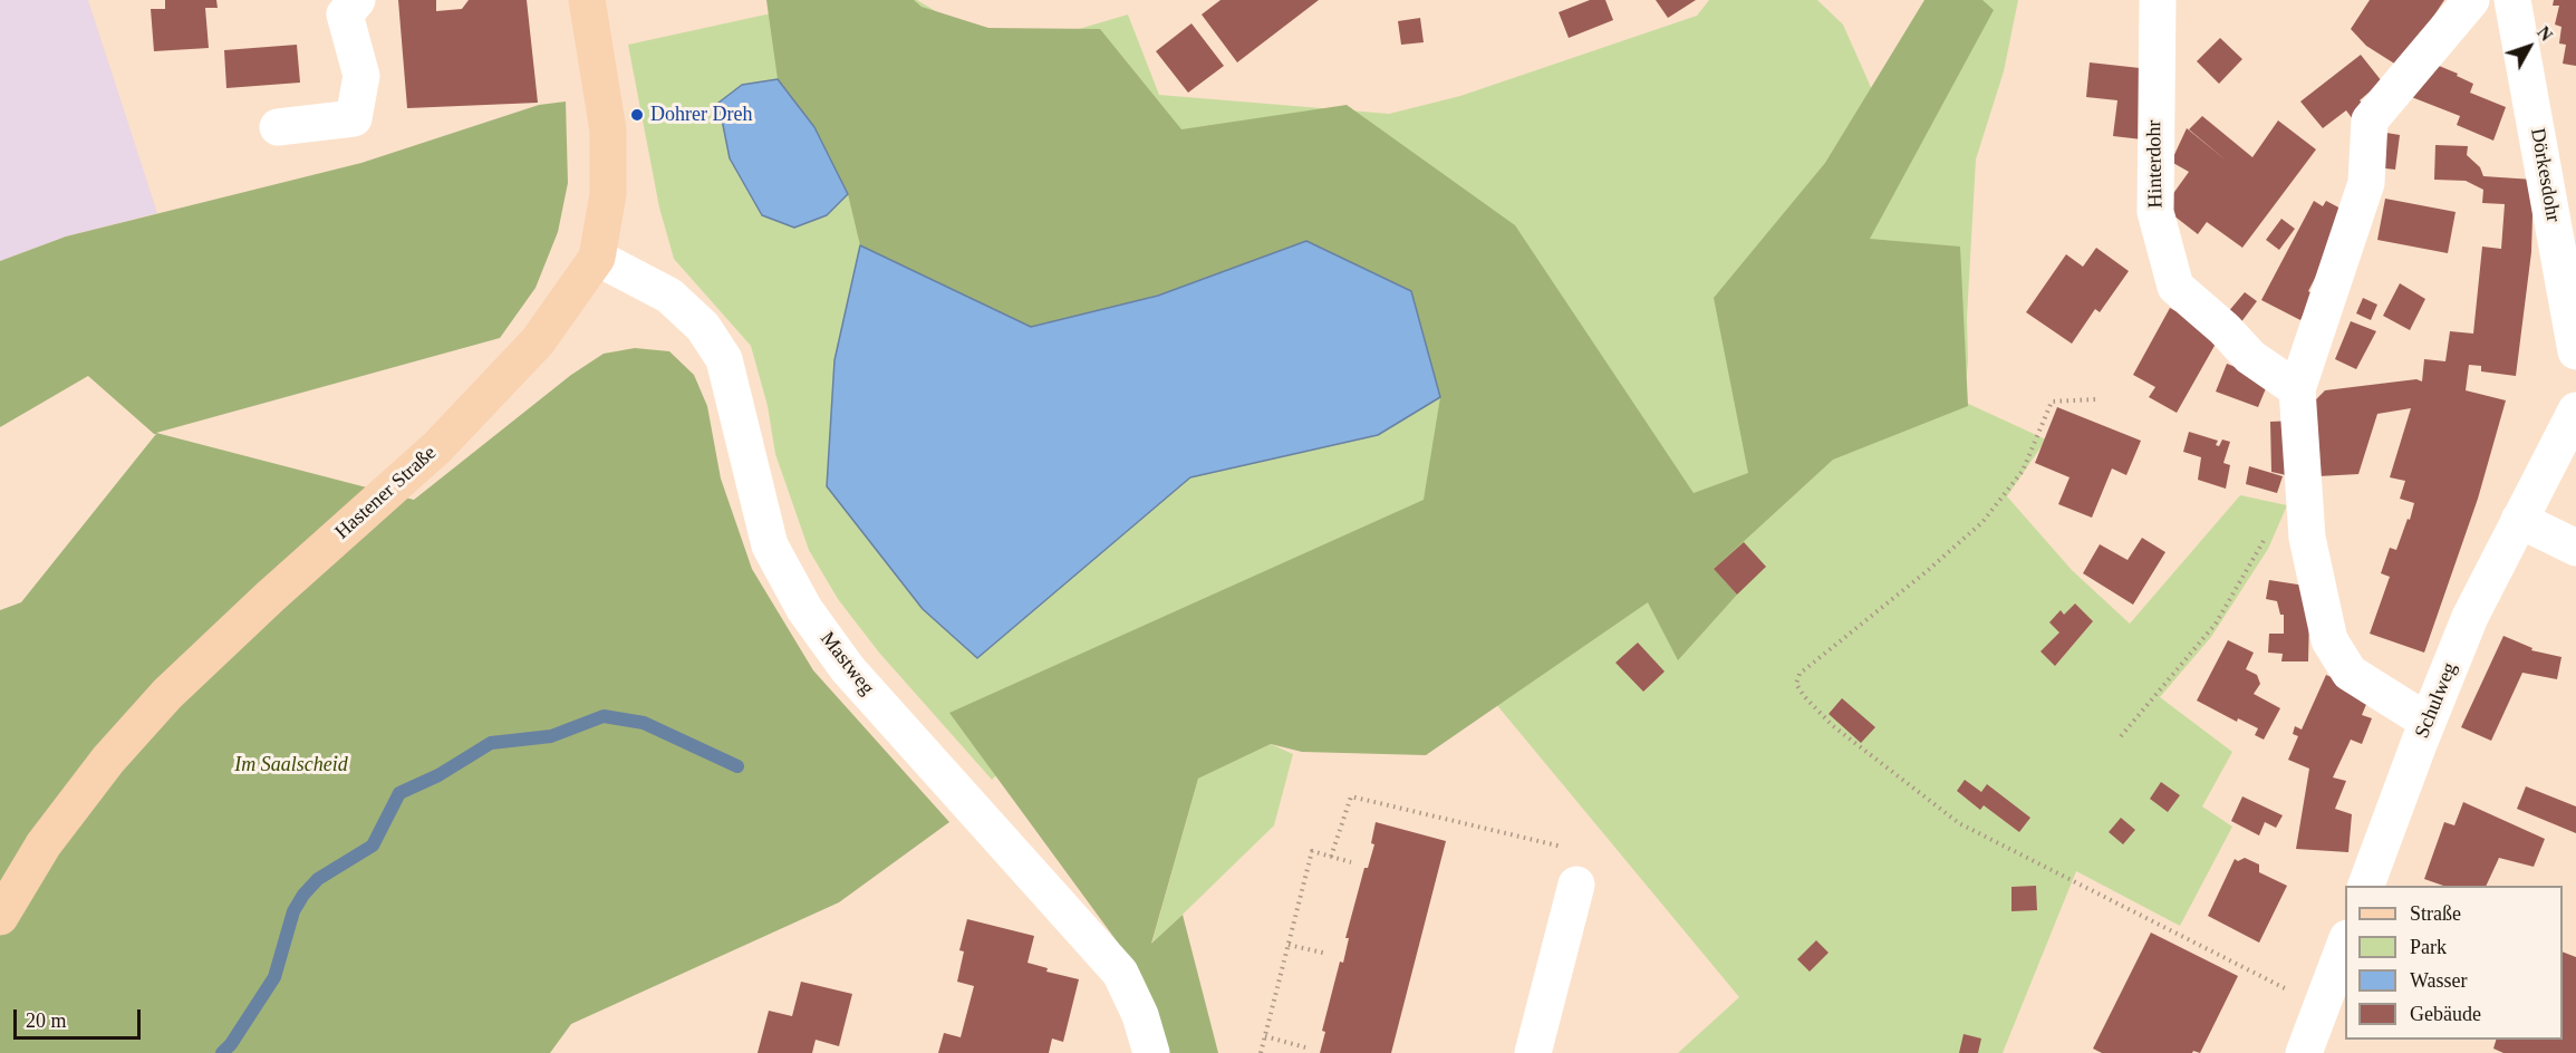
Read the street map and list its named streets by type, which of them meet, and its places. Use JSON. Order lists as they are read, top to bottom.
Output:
{
  "streets": {
    "main road": ["Hastener Straße"],
    "street": [
      "Hinterdohr",
      "Dörkesdohr",
      "Mastweg",
      "Schulweg"
    ]
  },
  "crossings": [
    ["Hastener Straße", "Mastweg"]
  ],
  "parks": ["Im Saalscheid"],
  "places": ["Dohrer Dreh"],
  "legend": [
    "Straße",
    "Park",
    "Wasser",
    "Gebäude"
  ],
  "scale_bar": "20 m",
  "north": "top right"
}
